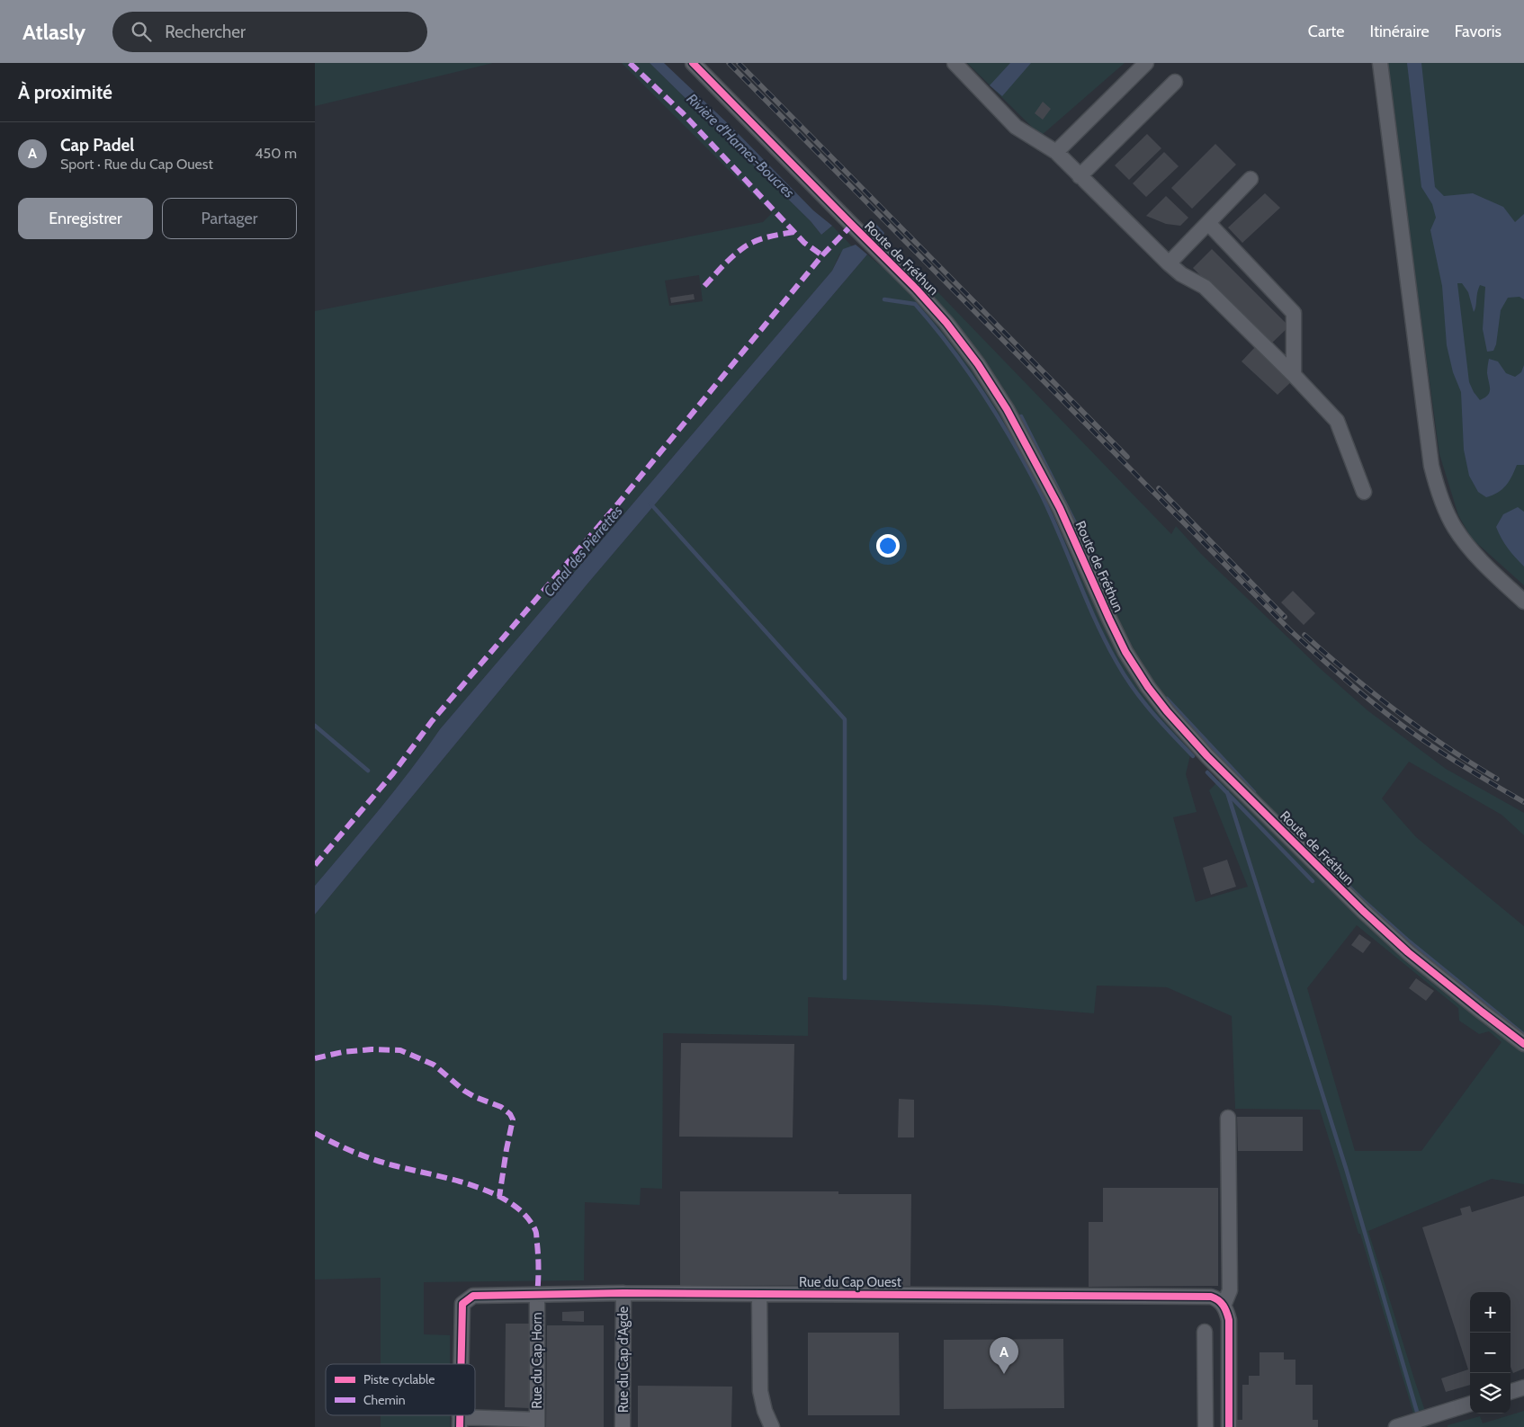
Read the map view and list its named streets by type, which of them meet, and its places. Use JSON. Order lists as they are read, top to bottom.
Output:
{
  "streets": {
    "street": [
      "Route de Fréthun",
      "Rue du Cap Ouest",
      "Rue du Cap d'Agde",
      "Rue du Cap Horn"
    ]
  },
  "crossings": [
    ["Rue du Cap Ouest", "Rue du Cap d'Agde"],
    ["Rue du Cap Ouest", "Rue du Cap Horn"]
  ],
  "water": ["Rivière d'Hames-Boucres", "Canal des Pierrettes"],
  "legend": ["Piste cyclable", "Chemin"],
  "page": {
    "header": "Atlasly",
    "search": "Rechercher",
    "nav": ["Carte", "Itinéraire", "Favoris"],
    "heading": "À proximité",
    "list": [
      {
        "mark": "A",
        "name": "Cap Padel",
        "note": "Sport · Rue du Cap Ouest",
        "value": "450 m"
      }
    ],
    "buttons": ["Enregistrer", "Partager"],
    "map_buttons": ["+", "−"],
    "pins": "A"
  }
}
